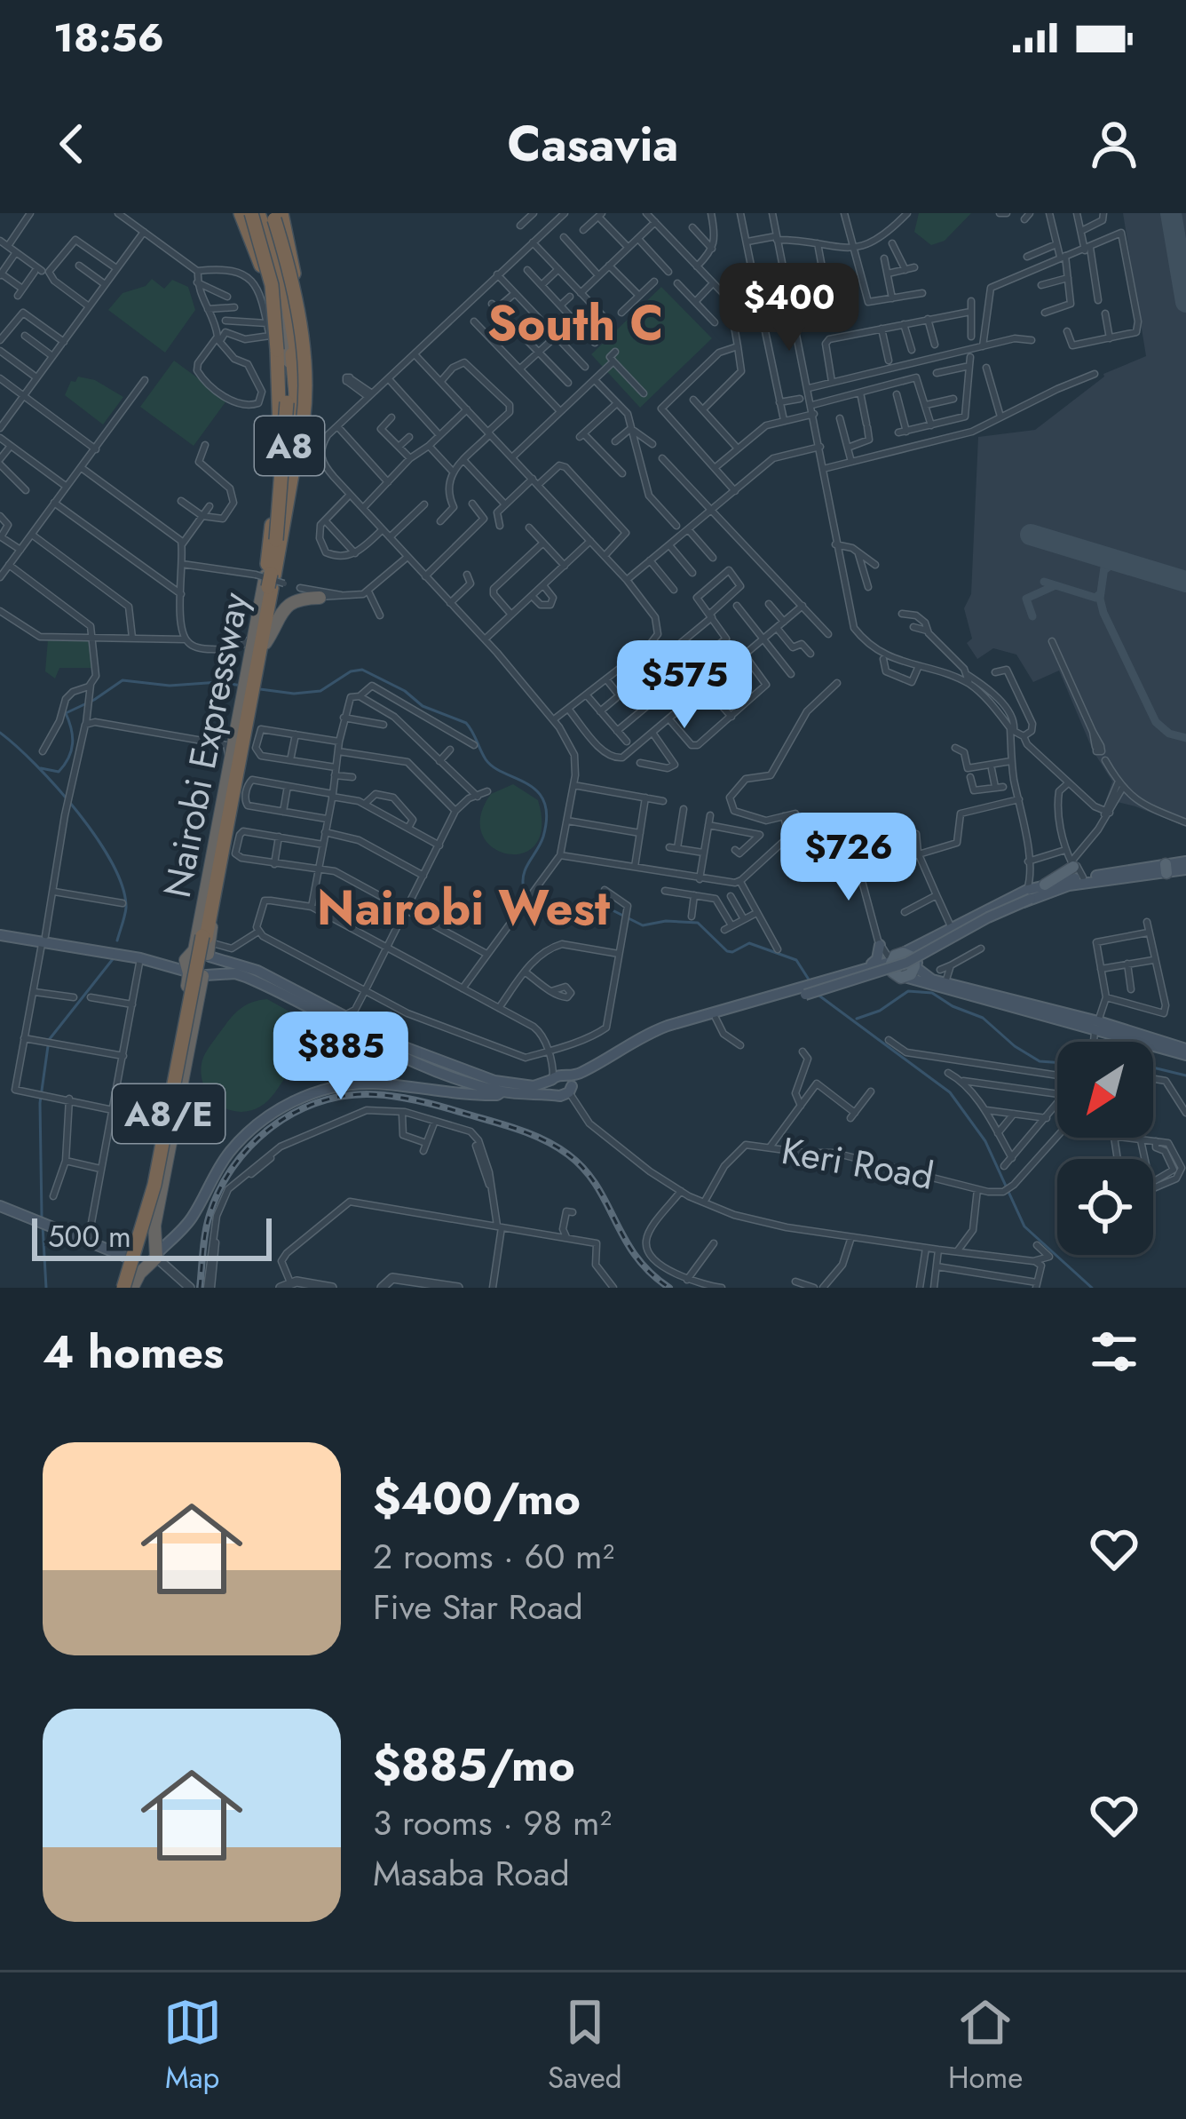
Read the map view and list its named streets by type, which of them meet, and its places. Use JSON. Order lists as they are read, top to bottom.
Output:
{
  "streets": {
    "highway": ["A8", "Nairobi Expressway", "A8/E"],
    "street": ["Keri Road"]
  },
  "crossings": [
    ["A8", "Nairobi Expressway"]
  ],
  "districts": ["South C", "Nairobi West"],
  "scale_bar": "500 m",
  "north": "bottom left",
  "page": {
    "status": "18:56",
    "header": "Casavia",
    "price": [
      "$400",
      "$575",
      "$726",
      "$885"
    ],
    "scale": "500 m",
    "heading": "4 homes",
    "list": [
      {
        "name": "$400/mo",
        "note": "2 rooms · 60 m² · Five Star Road"
      },
      {
        "name": "$885/mo",
        "note": "3 rooms · 98 m² · Masaba Road"
      }
    ],
    "tabs": ["Map", "Saved", "Home"]
  }
}
